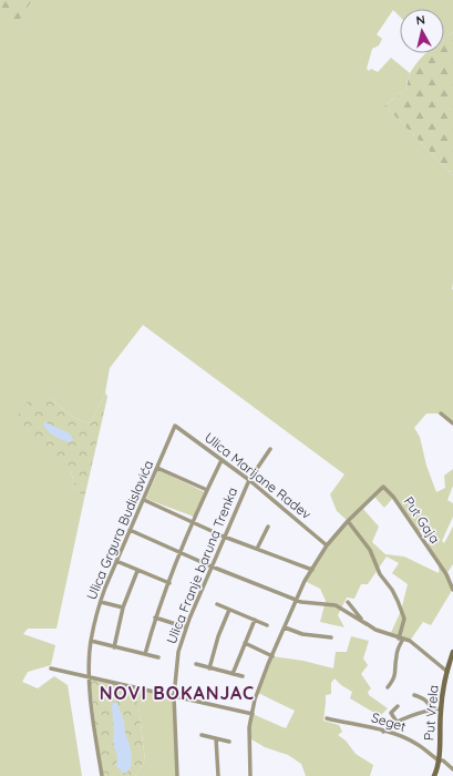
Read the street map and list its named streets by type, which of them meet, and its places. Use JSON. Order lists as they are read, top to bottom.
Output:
{
  "streets": {
    "main road": ["Put Vrela"],
    "street": [
      "Ulica Marijane Radev",
      "Put Gaja",
      "Ulica Grgura Budislavića",
      "Ulica Franje baruna Trenka",
      "Seget"
    ]
  },
  "crossings": [
    ["Ulica Marijane Radev", "Ulica Grgura Budislavića"],
    ["Ulica Marijane Radev", "Ulica Franje baruna Trenka"],
    ["Put Vrela", "Seget"]
  ],
  "districts": ["NOVI BOKANJAC"],
  "north": "top"
}
